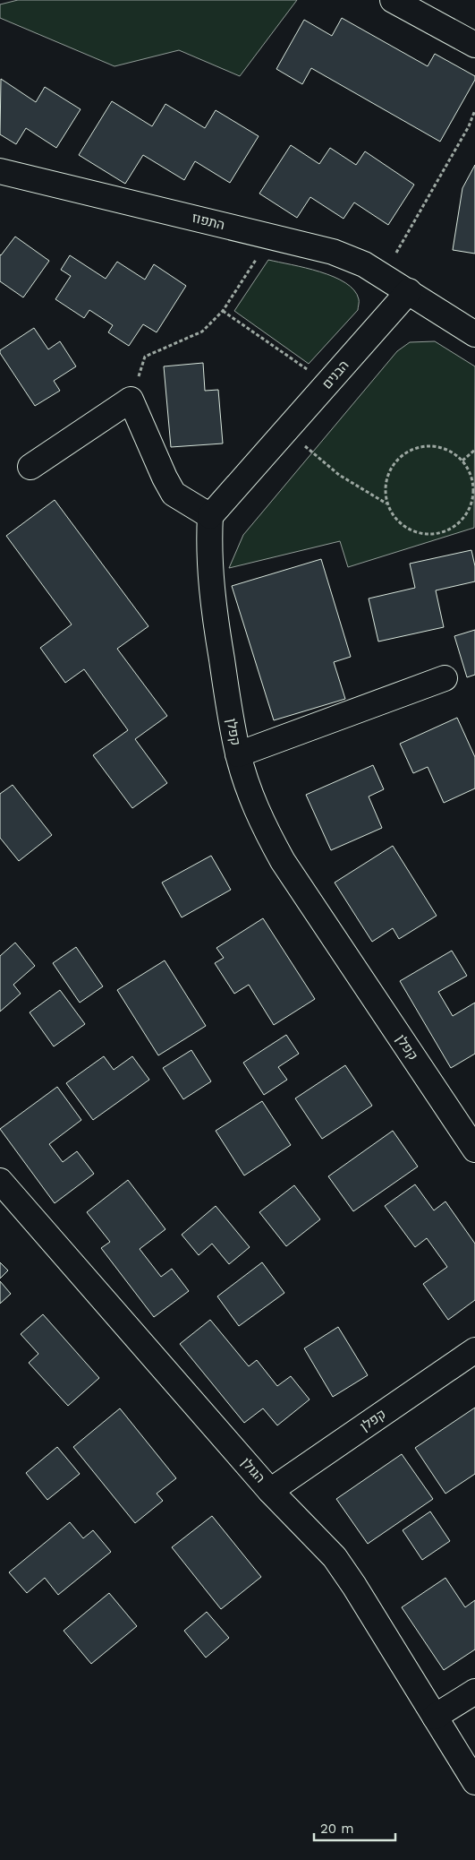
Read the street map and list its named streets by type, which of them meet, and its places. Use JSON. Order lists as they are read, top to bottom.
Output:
{
  "streets": {
    "street": [
      "התפוז",
      "הבנים",
      "קפלן",
      "הגולן"
    ]
  },
  "crossings": [
    ["התפוז", "הבנים"],
    ["הבנים", "קפלן"],
    ["קפלן", "הגולן"]
  ],
  "scale_bar": "20 m"
}
